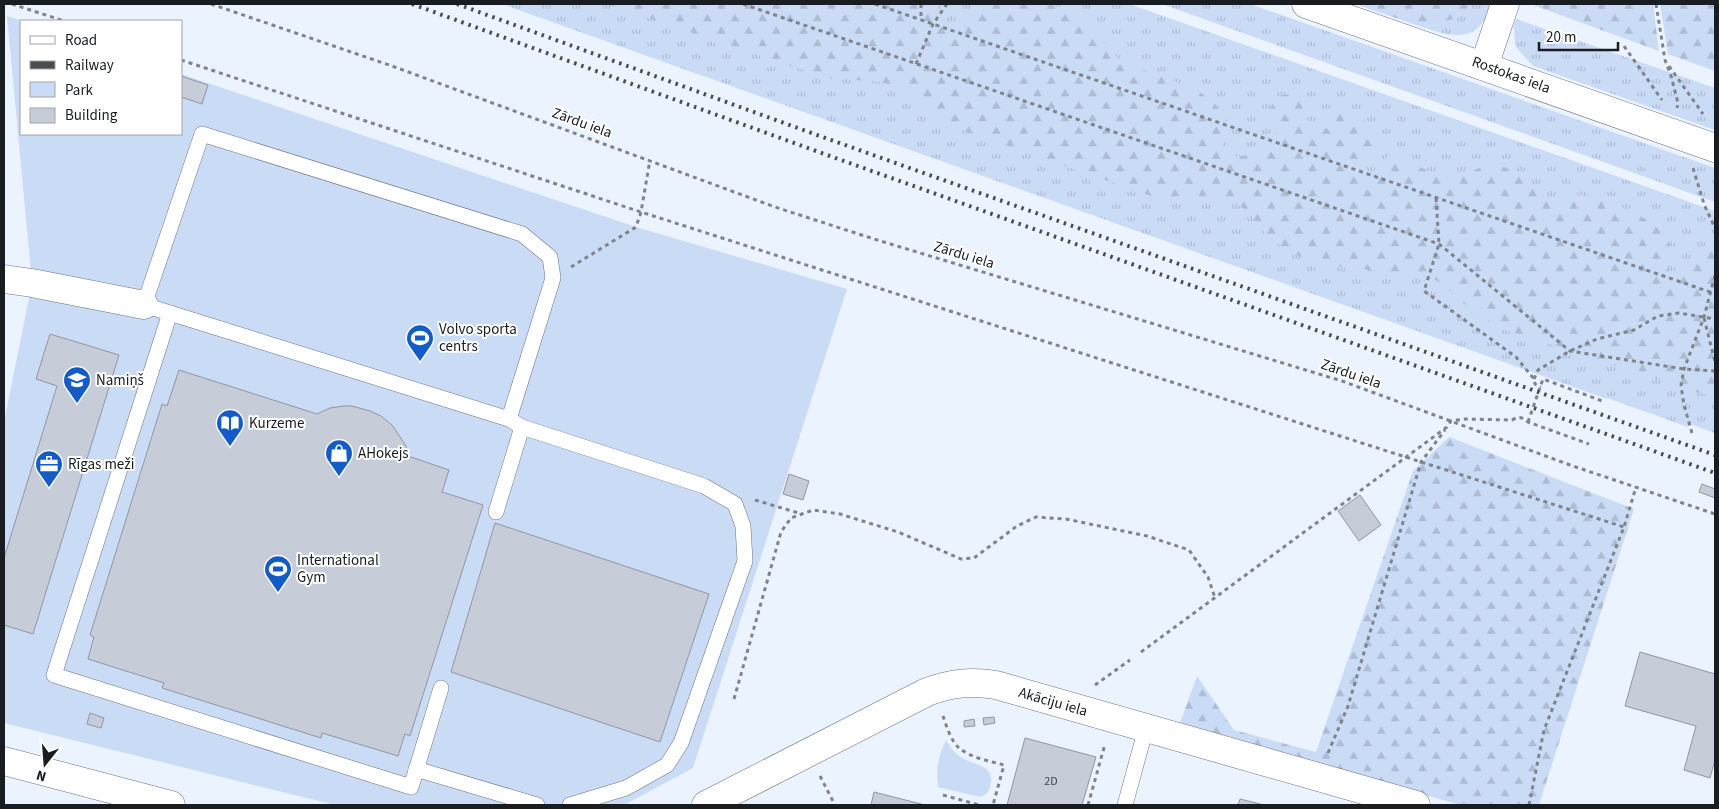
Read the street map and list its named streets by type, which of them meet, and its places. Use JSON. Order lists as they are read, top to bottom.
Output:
{
  "streets": {
    "street": ["Rostokas iela", "Akāciju iela"],
    "path": ["Zārdu iela"]
  },
  "places": {
    "sports": ["Volvo sporta centrs", "International Gym"],
    "school or university": ["Namiņš"],
    "library": ["Kurzeme"],
    "shop": ["AHokejs"],
    "office": ["Rīgas meži"]
  },
  "house_numbers": ["2D"],
  "legend": [
    "Road",
    "Railway",
    "Park",
    "Building"
  ],
  "scale_bar": "20 m",
  "north": "bottom"
}
